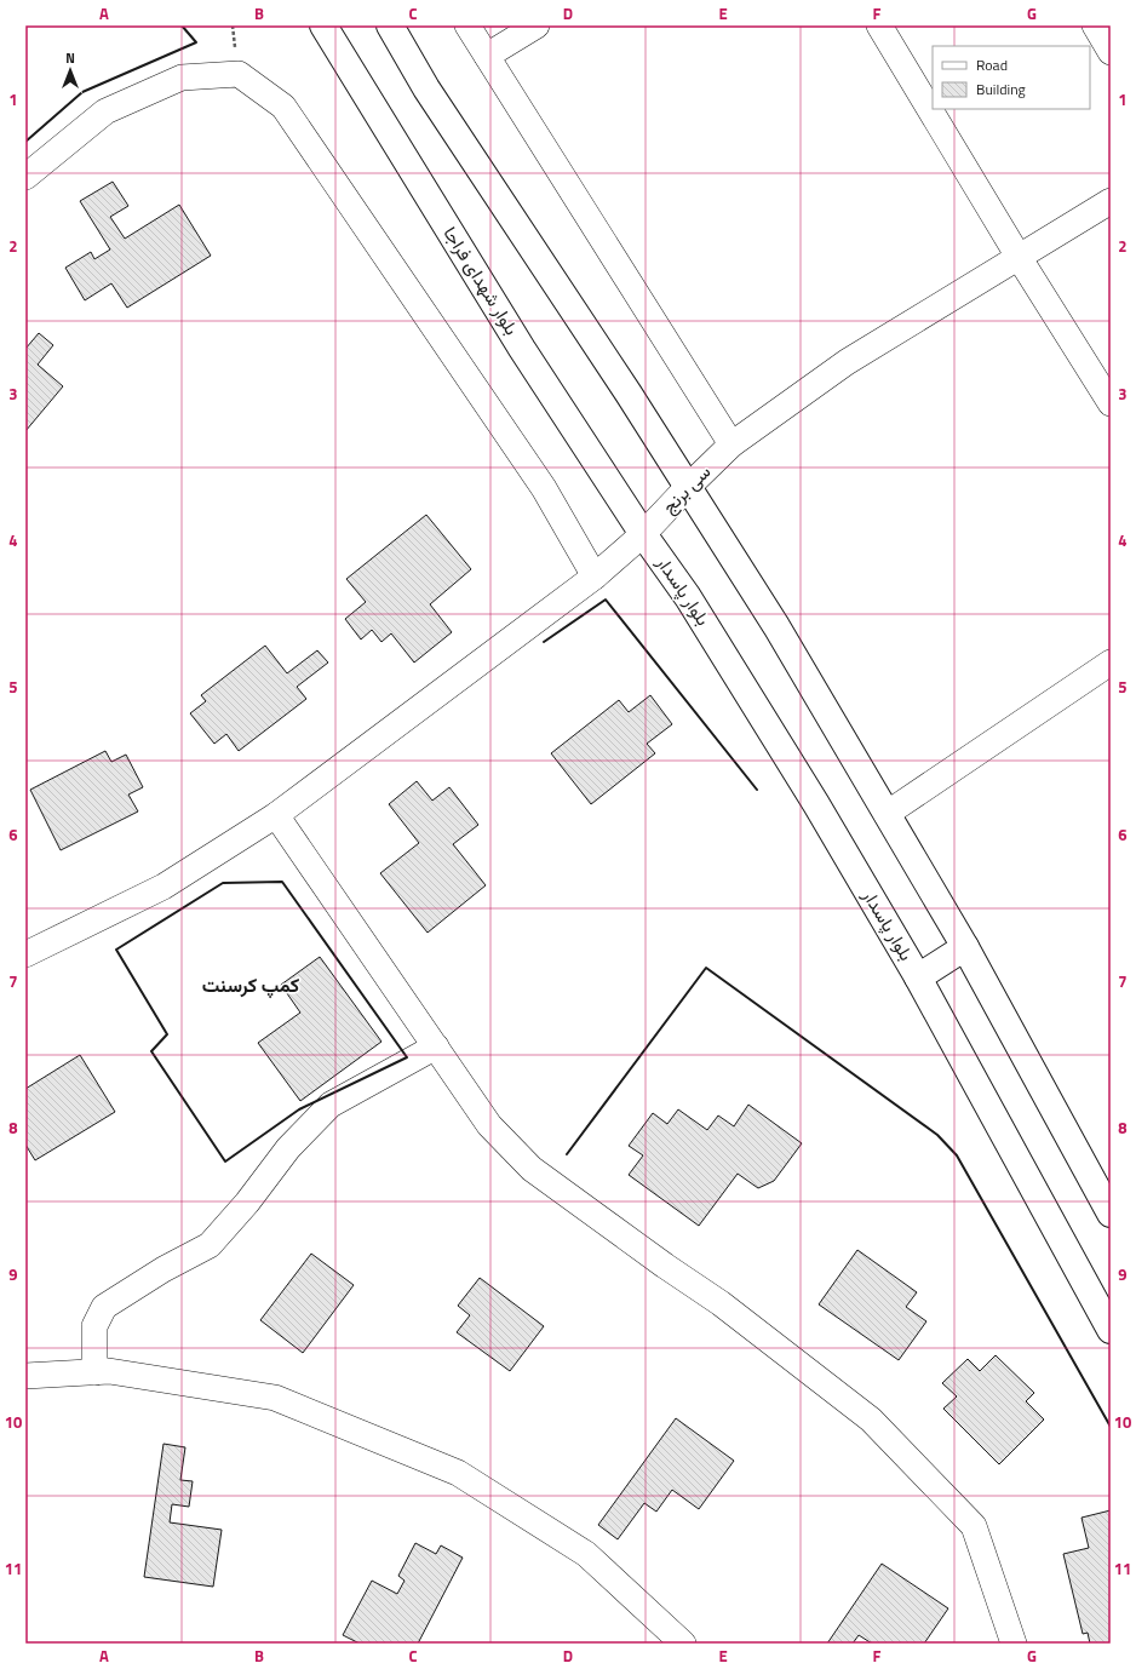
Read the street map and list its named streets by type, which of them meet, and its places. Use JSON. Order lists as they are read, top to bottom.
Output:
{
  "streets": {
    "main road": ["بلوار شهدای فراجا", "بلوار پاسدار"],
    "street": ["سی برنج"]
  },
  "crossings": [
    ["بلوار شهدای فراجا", "سی برنج"],
    ["بلوار شهدای فراجا", "بلوار پاسدار"],
    ["سی برنج", "بلوار پاسدار"]
  ],
  "districts": ["کمپ کرسنت"],
  "legend": ["Road", "Building"],
  "north": "top",
  "grid": {
    "columns": [
      "A",
      "B",
      "C",
      "D",
      "E",
      "F",
      "G"
    ],
    "rows": [
      "1",
      "2",
      "3",
      "4",
      "5",
      "6",
      "7",
      "8",
      "9",
      "10",
      "11"
    ]
  }
}
